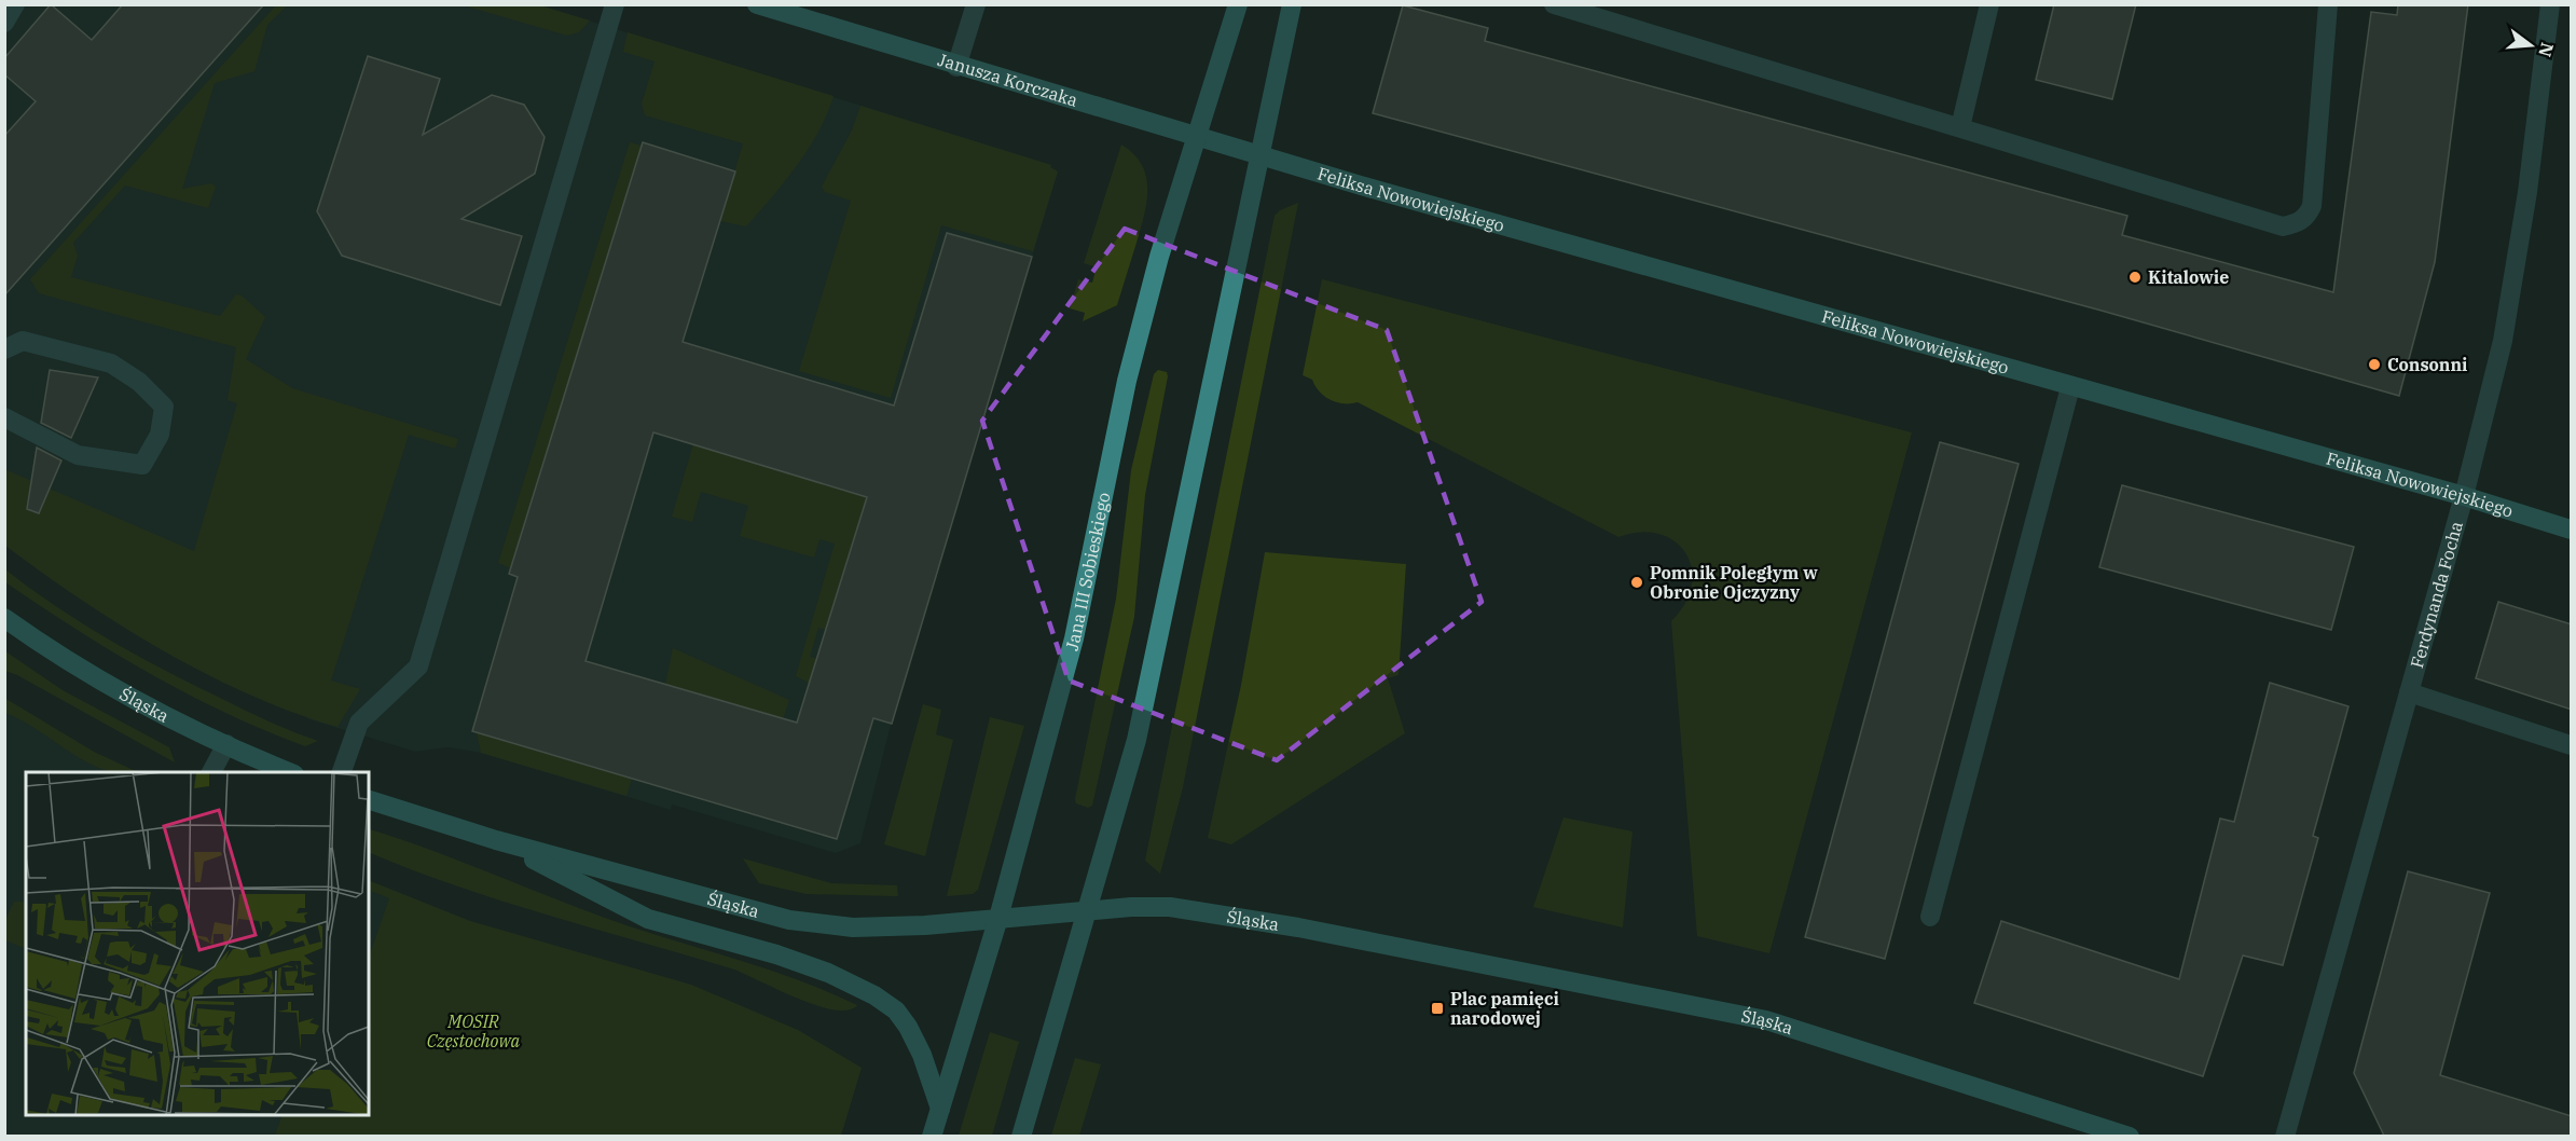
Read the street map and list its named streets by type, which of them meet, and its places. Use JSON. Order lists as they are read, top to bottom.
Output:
{
  "streets": {
    "street": [
      "Janusza Korczaka",
      "Feliksa Nowowiejskiego",
      "Jana III Sobieskiego",
      "Ferdynanda Focha",
      "Śląska"
    ]
  },
  "crossings": [
    ["Janusza Korczaka", "Feliksa Nowowiejskiego"],
    ["Janusza Korczaka", "Jana III Sobieskiego"],
    ["Feliksa Nowowiejskiego", "Ferdynanda Focha"],
    ["Jana III Sobieskiego", "Śląska"]
  ],
  "parks": ["MOSIR Częstochowa"],
  "places": {
    "other": ["Kitalowie", "Consonni", "Pomnik Poległym w Obronie Ojczyzny"],
    "transit": ["Plac pamięci narodowej"]
  },
  "north": "right"
}
